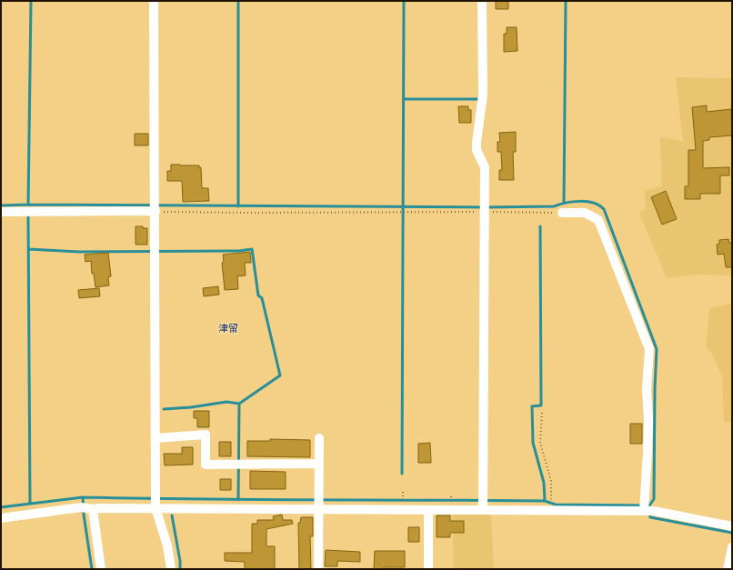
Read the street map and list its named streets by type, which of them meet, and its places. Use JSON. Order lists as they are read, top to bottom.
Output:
{
  "districts": ["津留"]
}
